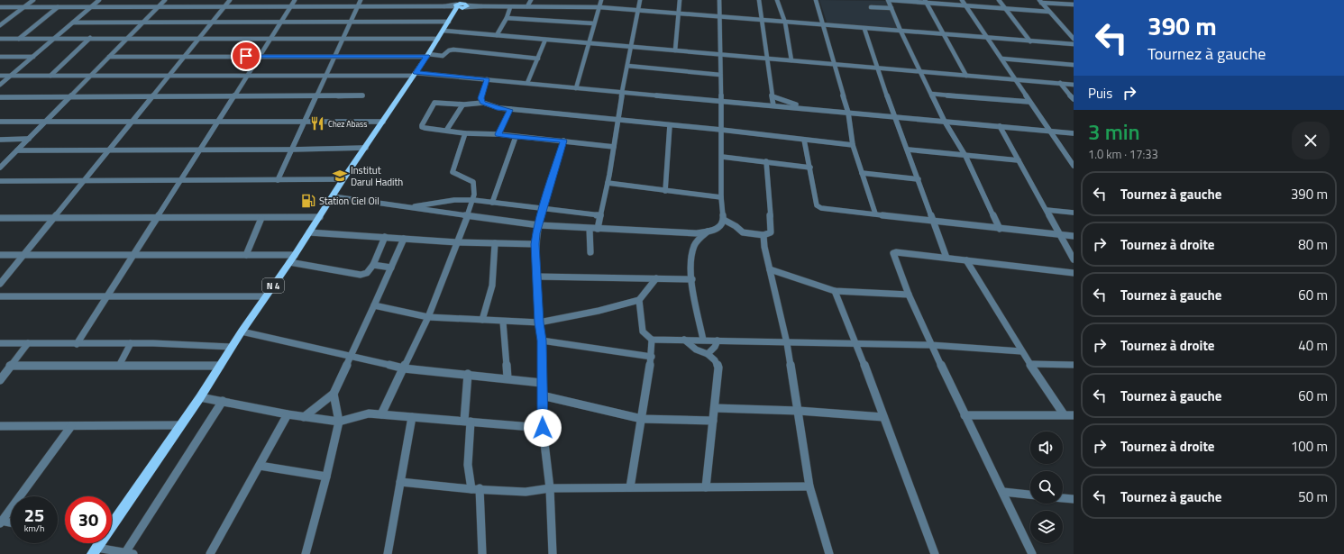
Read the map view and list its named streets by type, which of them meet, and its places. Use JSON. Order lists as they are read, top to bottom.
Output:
{
  "streets": {
    "main road": ["N 4"]
  },
  "places": {
    "restaurant": ["Chez Abass"],
    "school or university": ["Institut Darul Hadith"],
    "fuel station": ["Station Ciel Oil"]
  },
  "page": {
    "turn": ["390 m", "Tournez à gauche"],
    "then": "Puis",
    "heading": ["3 min", "1.0 km · 17:33"],
    "list": [
      {
        "name": "Tournez à gauche",
        "value": "390 m"
      },
      {
        "name": "Tournez à droite",
        "value": "80 m"
      },
      {
        "name": "Tournez à gauche",
        "value": "60 m"
      },
      {
        "name": "Tournez à droite",
        "value": "40 m"
      },
      {
        "name": "Tournez à gauche",
        "value": "60 m"
      },
      {
        "name": "Tournez à droite",
        "value": "100 m"
      },
      {
        "name": "Tournez à gauche",
        "value": "50 m"
      }
    ],
    "speed": "25 km/h",
    "limit": "30"
  }
}
